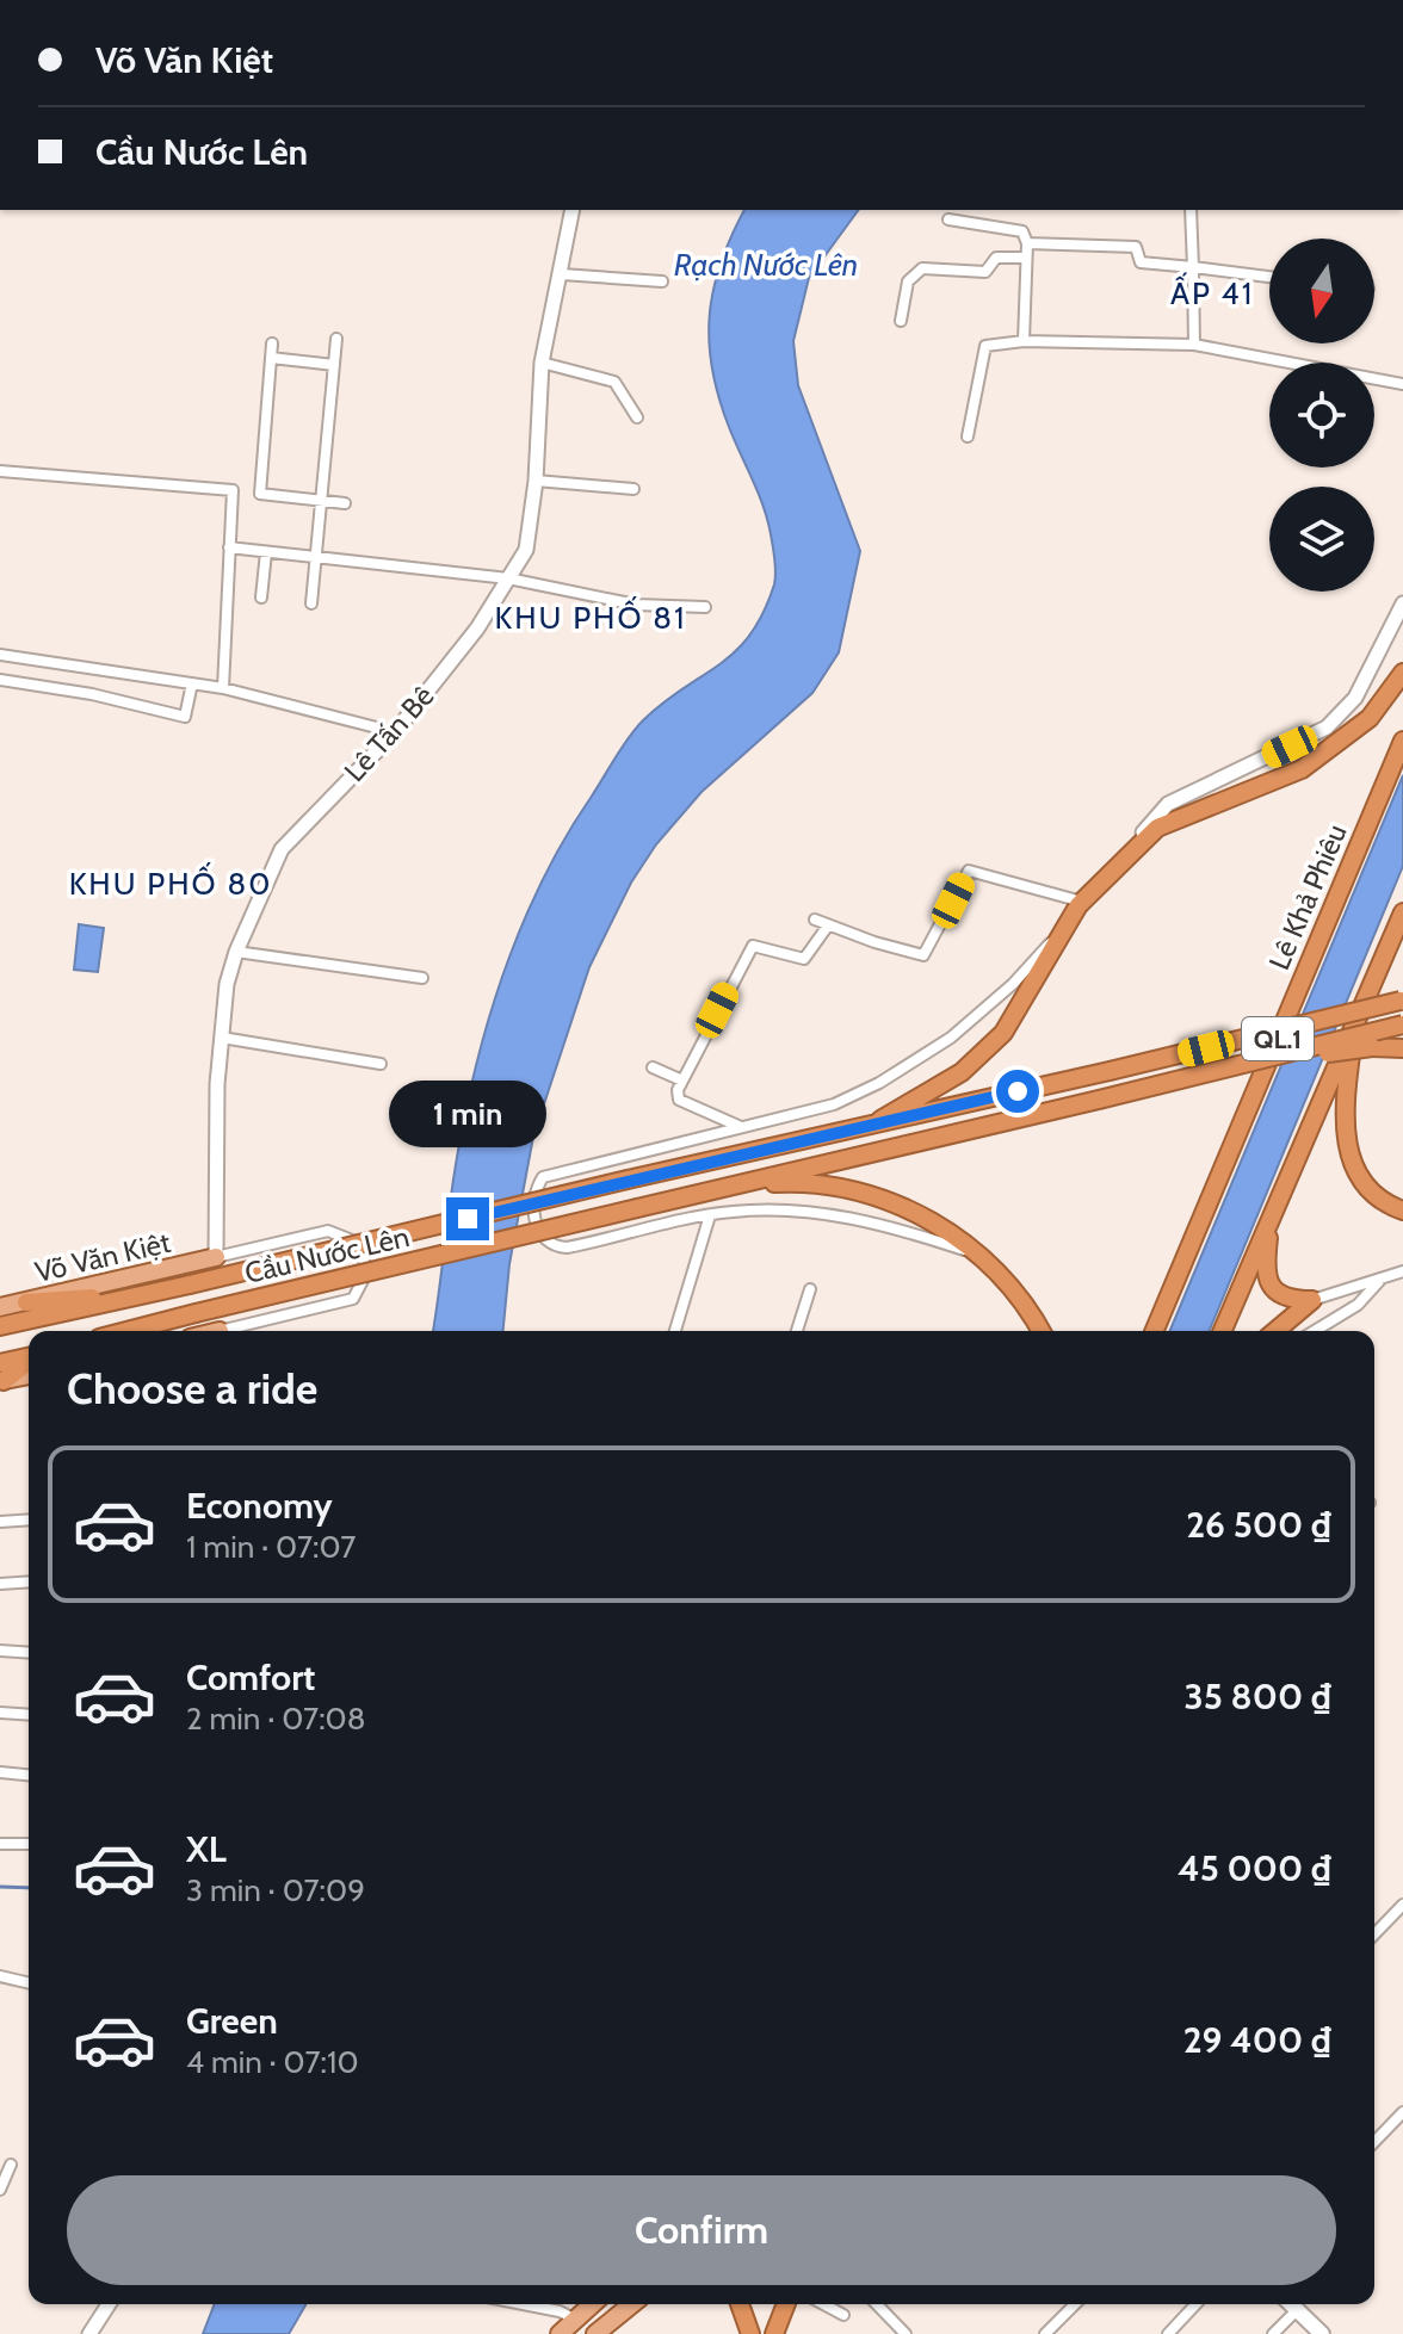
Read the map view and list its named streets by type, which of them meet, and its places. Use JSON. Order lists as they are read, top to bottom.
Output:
{
  "streets": {
    "highway": [
      "Lê Khả Phiêu",
      "QL.1",
      "Cầu Nước Lên",
      "Võ Văn Kiệt"
    ],
    "street": ["Lê Tấn Bê"]
  },
  "crossings": [
    ["Lê Tấn Bê", "Võ Văn Kiệt"],
    ["Cầu Nước Lên", "Võ Văn Kiệt"]
  ],
  "districts": ["ẤP 41", "KHU PHỐ 81", "KHU PHỐ 80"],
  "water": ["Rạch Nước Lên"],
  "north": "bottom",
  "page": {
    "banner": ["Võ Văn Kiệt", "Cầu Nước Lên"],
    "bubble": "1 min",
    "heading": "Choose a ride",
    "list": [
      {
        "name": "Economy",
        "note": "1 min · 07:07",
        "value": "26 500 ₫"
      },
      {
        "name": "Comfort",
        "note": "2 min · 07:08",
        "value": "35 800 ₫"
      },
      {
        "name": "XL",
        "note": "3 min · 07:09",
        "value": "45 000 ₫"
      },
      {
        "name": "Green",
        "note": "4 min · 07:10",
        "value": "29 400 ₫"
      }
    ],
    "buttons": "Confirm"
  }
}
